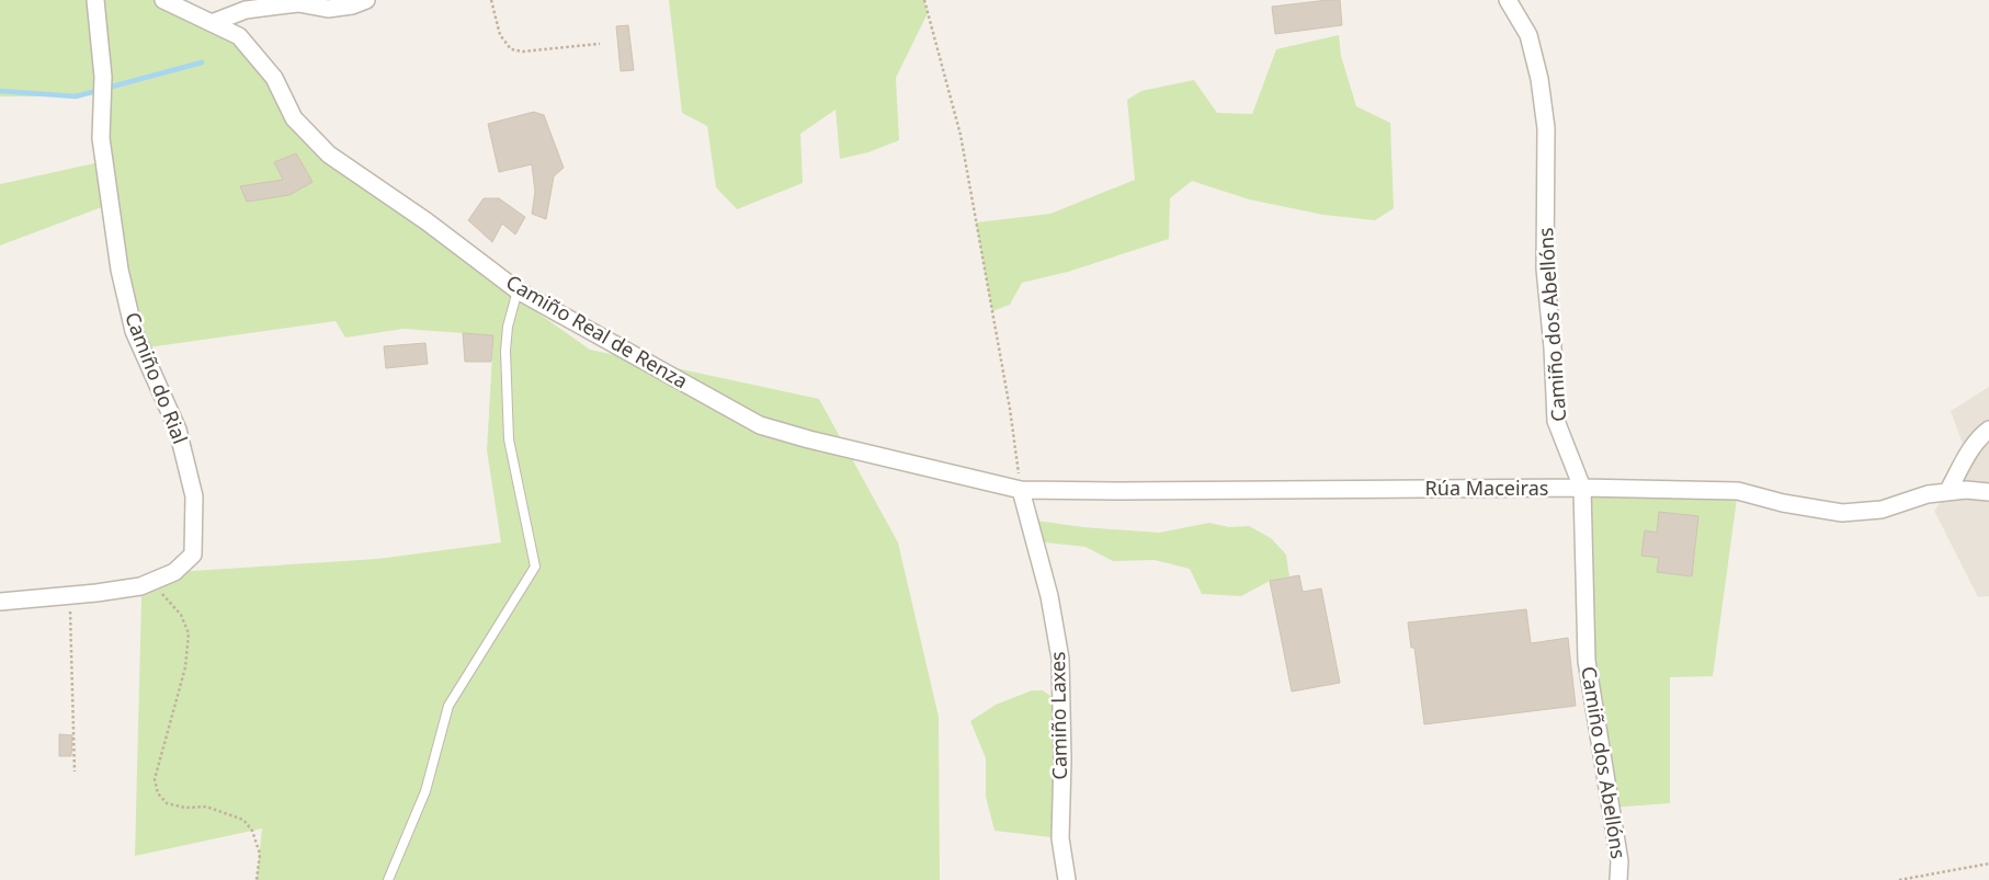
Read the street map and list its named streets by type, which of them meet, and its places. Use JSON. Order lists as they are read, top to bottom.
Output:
{
  "streets": {
    "street": [
      "Camiño dos Abellóns",
      "Camiño Real de Renza",
      "Camiño do Rial",
      "Rúa Maceiras",
      "Camiño Laxes"
    ]
  },
  "crossings": [
    ["Camiño dos Abellóns", "Rúa Maceiras"],
    ["Camiño Real de Renza", "Rúa Maceiras"],
    ["Camiño Real de Renza", "Camiño Laxes"],
    ["Rúa Maceiras", "Camiño Laxes"]
  ]
}
